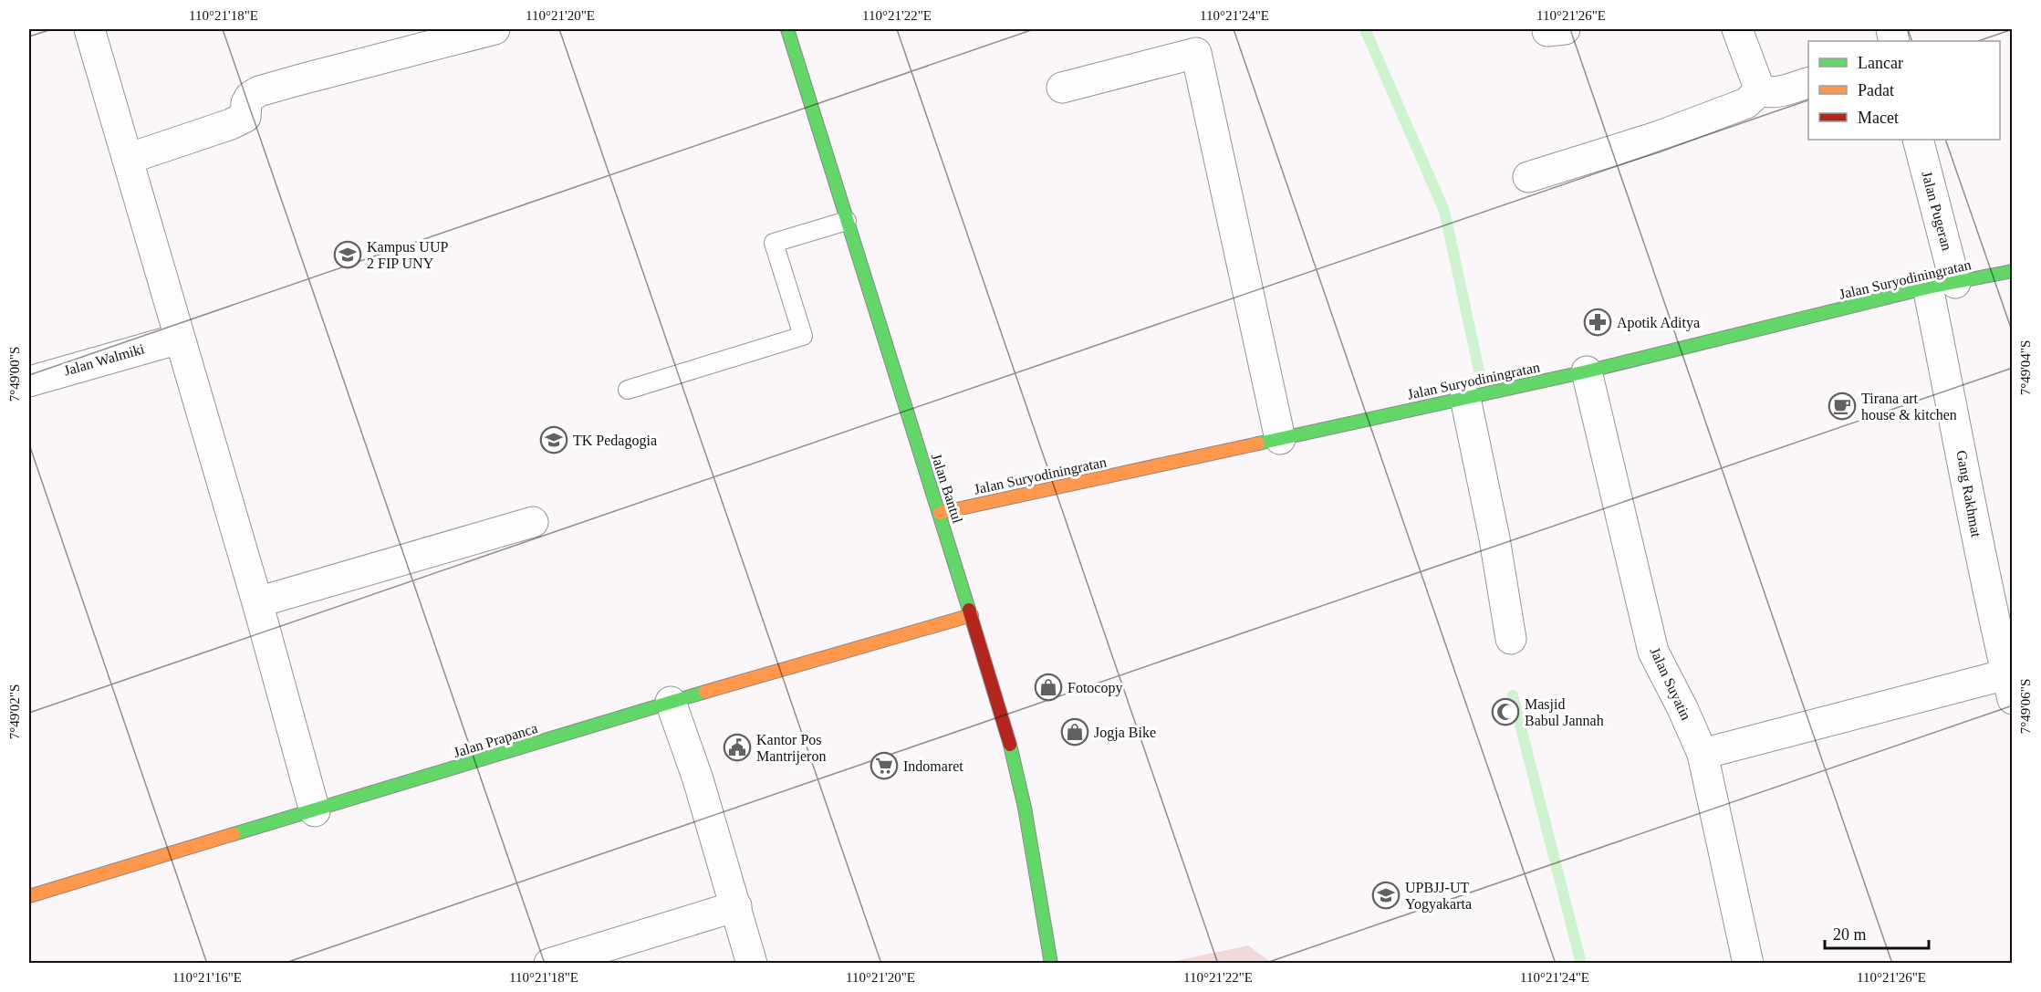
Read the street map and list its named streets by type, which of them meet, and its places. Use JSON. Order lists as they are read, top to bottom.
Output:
{
  "streets": {
    "street": [
      "Jalan Pugeran",
      "Jalan Suryodiningratan",
      "Jalan Walmiki",
      "Jalan Bantul",
      "Gang Rakhmat",
      "Jalan Suyatin",
      "Jalan Prapanca"
    ]
  },
  "crossings": [
    ["Jalan Pugeran", "Jalan Suryodiningratan"],
    ["Jalan Pugeran", "Gang Rakhmat"],
    ["Jalan Suryodiningratan", "Jalan Bantul"],
    ["Jalan Suryodiningratan", "Gang Rakhmat"],
    ["Jalan Suryodiningratan", "Jalan Suyatin"],
    ["Jalan Bantul", "Jalan Prapanca"]
  ],
  "places": {
    "school or university": ["Kampus UUP 2 FIP UNY", "TK Pedagogia", "UPBJJ-UT Yogyakarta"],
    "pharmacy": ["Apotik Aditya"],
    "cafe": ["Tirana art house & kitchen"],
    "shop": ["Fotocopy", "Jogja Bike"],
    "mosque": ["Masjid Babul Jannah"],
    "public building": ["Kantor Pos Mantrijeron"],
    "supermarket": ["Indomaret"]
  },
  "legend": ["Lancar", "Padat", "Macet"],
  "scale_bar": "20 m",
  "coordinates": [
    "110°21'18\"E",
    "110°21'20\"E",
    "110°21'22\"E",
    "110°21'24\"E",
    "110°21'26\"E",
    "7°49'04\"S",
    "7°49'00\"S",
    "7°49'06\"S",
    "7°49'02\"S",
    "110°21'16\"E"
  ]
}
